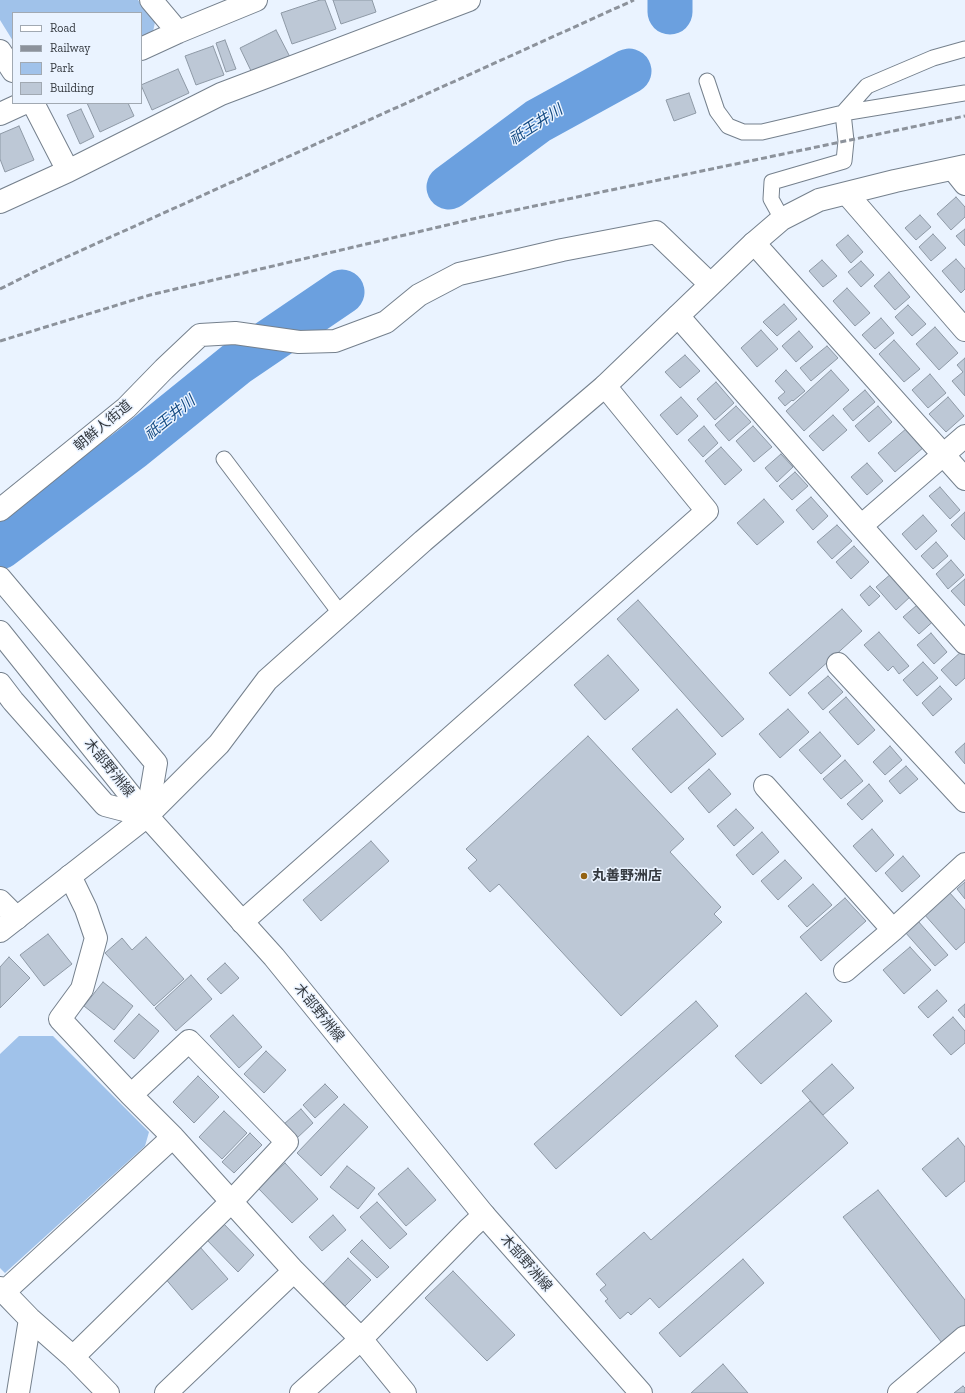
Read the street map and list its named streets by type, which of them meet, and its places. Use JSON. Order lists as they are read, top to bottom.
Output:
{
  "streets": {
    "street": ["朝鮮人街道", "木部野洲線"]
  },
  "water": ["祇王井川"],
  "places": ["丸善野洲店"],
  "legend": [
    "Road",
    "Railway",
    "Park",
    "Building"
  ]
}
